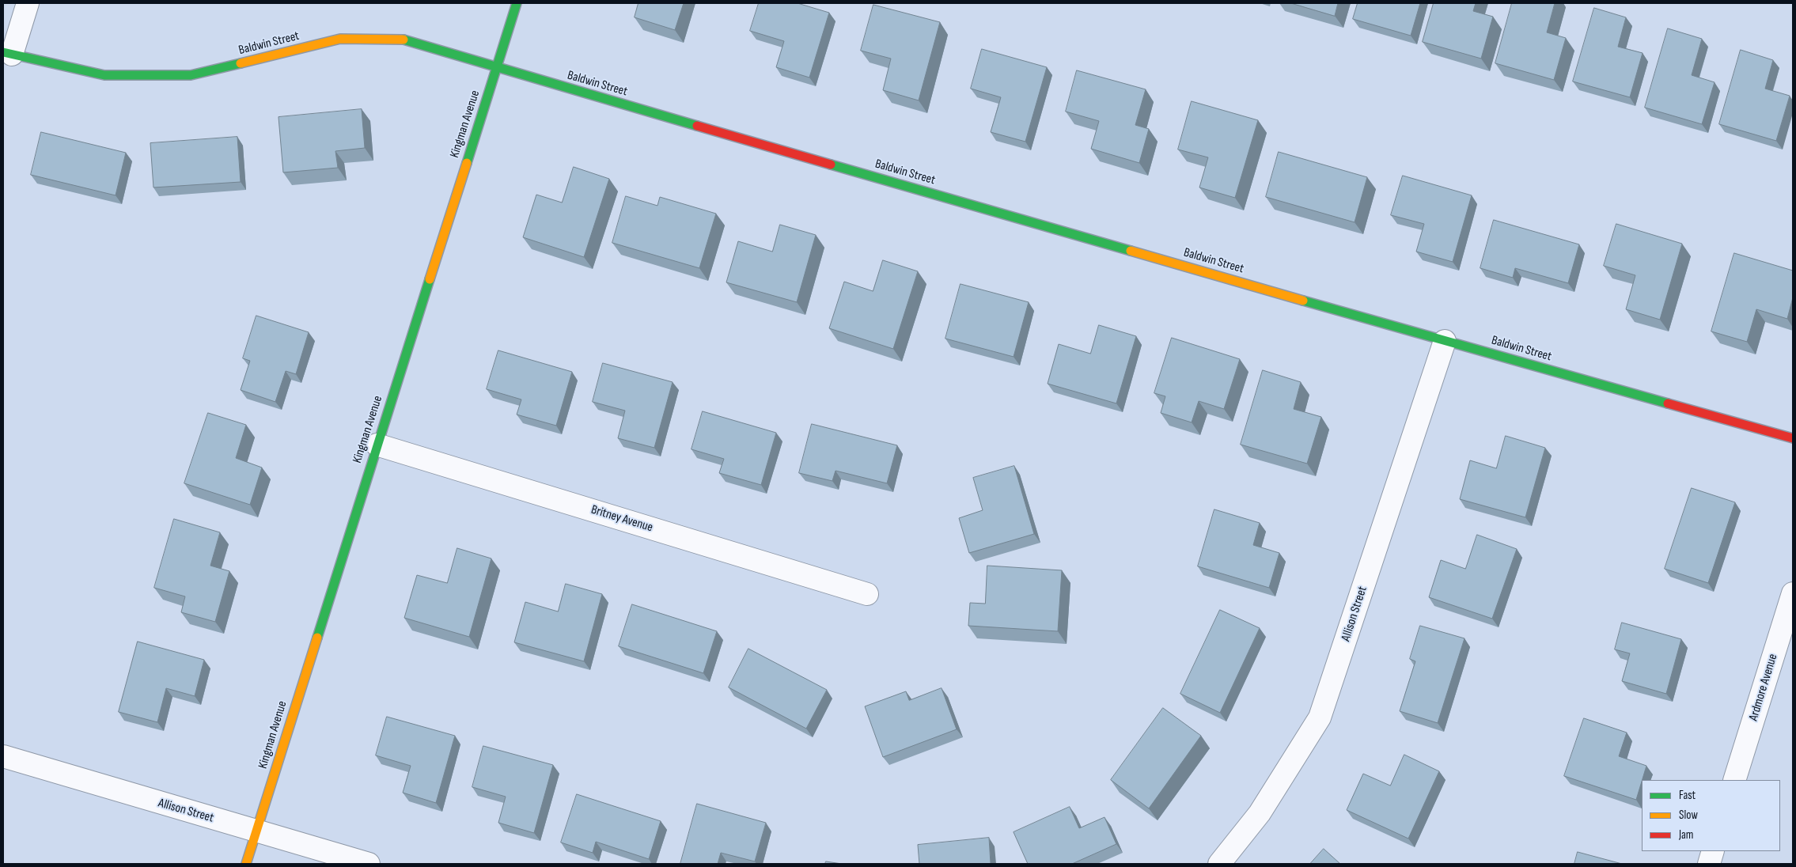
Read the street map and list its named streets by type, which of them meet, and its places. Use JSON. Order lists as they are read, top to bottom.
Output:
{
  "streets": {
    "street": [
      "Baldwin Street",
      "Kingman Avenue",
      "Britney Avenue",
      "Allison Street",
      "Ardmore Avenue"
    ]
  },
  "crossings": [
    ["Baldwin Street", "Kingman Avenue"],
    ["Baldwin Street", "Allison Street"],
    ["Kingman Avenue", "Britney Avenue"],
    ["Kingman Avenue", "Allison Street"]
  ],
  "legend": ["Fast", "Slow", "Jam"]
}
